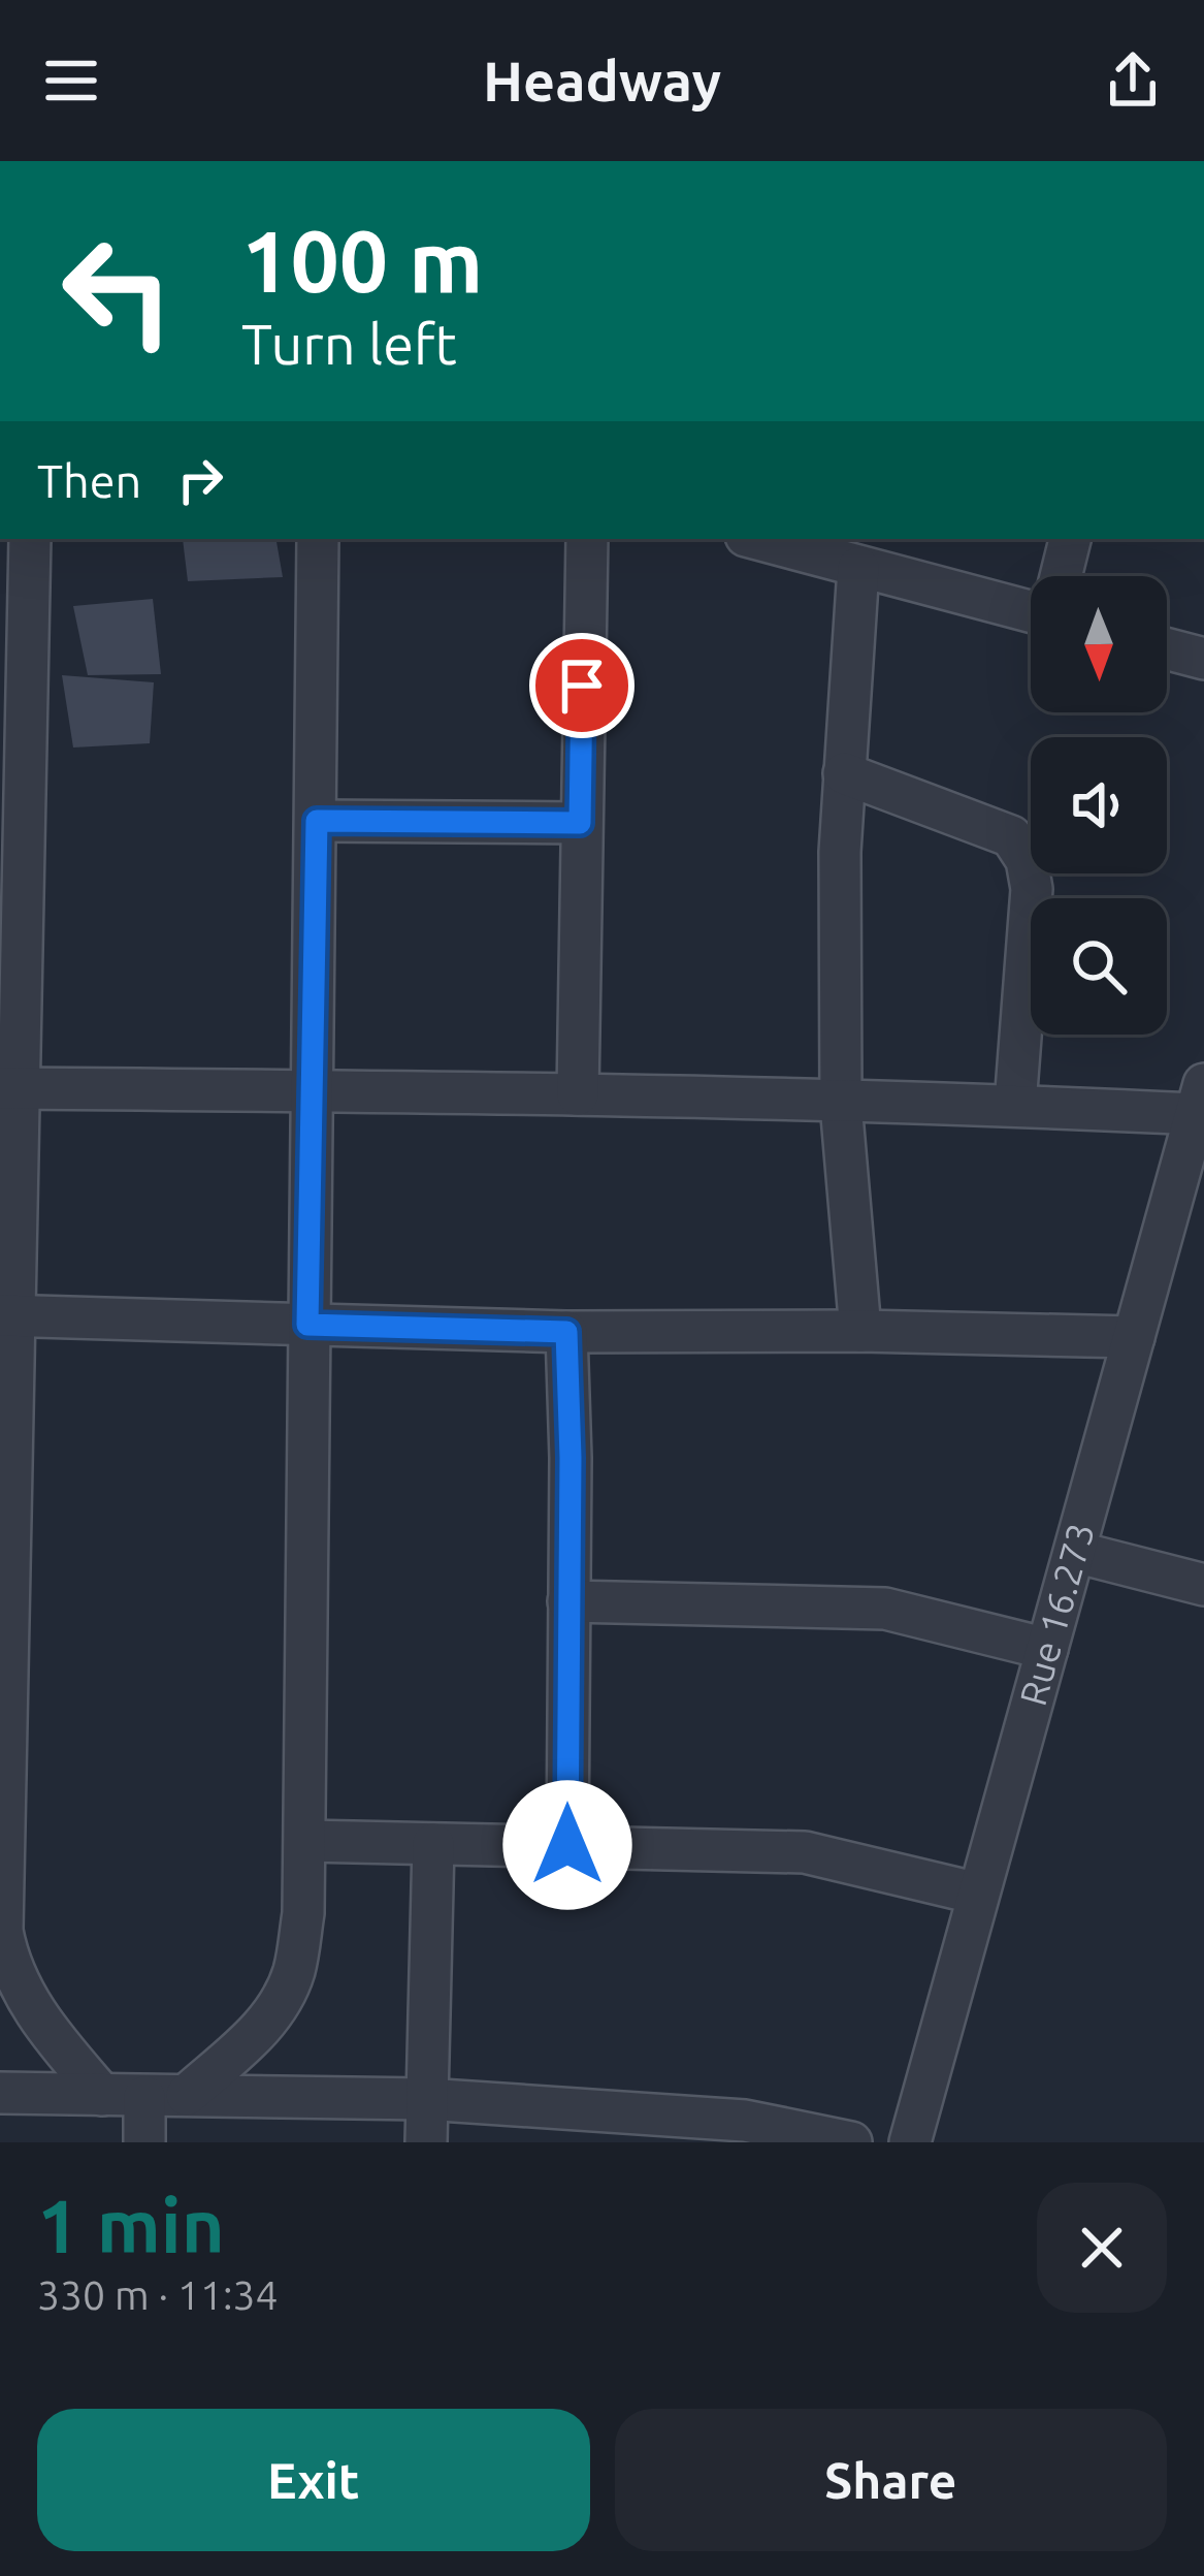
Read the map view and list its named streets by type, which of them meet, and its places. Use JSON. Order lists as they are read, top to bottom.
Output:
{
  "streets": {
    "street": ["Rue 16.273"]
  },
  "north": "bottom",
  "page": {
    "header": "Headway",
    "turn": ["100 m", "Turn left"],
    "then": "Then",
    "heading": ["1 min", "330 m · 11:34"],
    "buttons": ["Exit", "Share"]
  }
}
